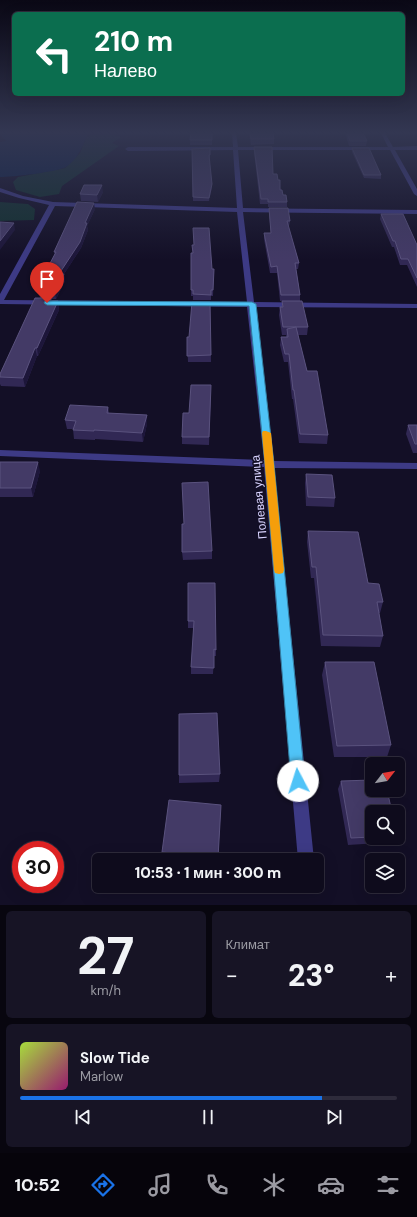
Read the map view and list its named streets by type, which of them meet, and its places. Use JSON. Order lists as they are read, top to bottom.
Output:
{
  "streets": {
    "street": ["Полевая улица"]
  },
  "north": "top right",
  "page": {
    "turn": ["210 m", "Налево"],
    "limit": "30",
    "trip": "10:53 · 1 мин · 300 m",
    "tile": [
      ["27", "km/h"],
      "Климат"
    ],
    "heat": ["−", "23°", "+"],
    "song": ["Slow Tide", "Marlow"],
    "tabs": "10:52"
  }
}
